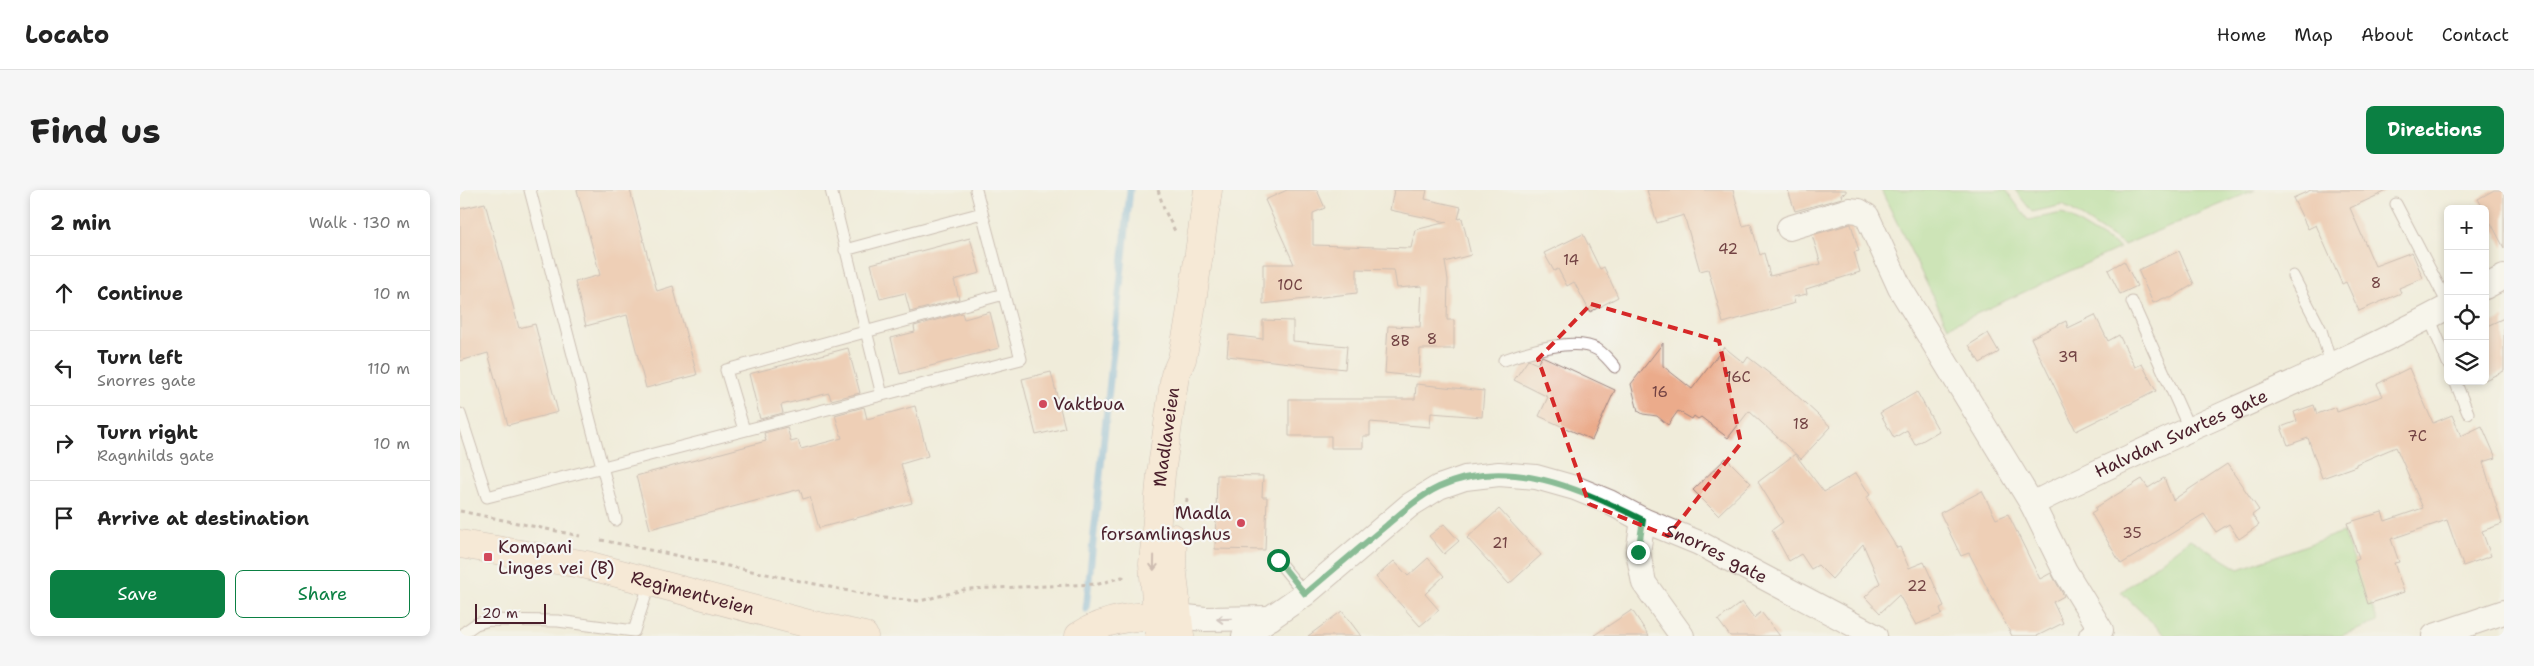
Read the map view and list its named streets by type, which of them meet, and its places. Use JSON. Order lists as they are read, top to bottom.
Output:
{
  "streets": {
    "main road": ["Madlaveien", "Regimentveien"],
    "street": ["Halvdan Svartes gate", "Snorres gate"]
  },
  "places": {
    "other": ["Vaktbua", "Madla forsamlingshus"],
    "transit": ["Kompani Linges vei (B)"]
  },
  "house_numbers": [
    "42",
    "14",
    "8",
    "10C",
    "8",
    "8B",
    "39",
    "16C",
    "16",
    "18",
    "7C",
    "35",
    "21",
    "22"
  ],
  "scale_bar": "20 m",
  "page": {
    "header": "Locato",
    "nav": [
      "Home",
      "Map",
      "About",
      "Contact"
    ],
    "buttons": [
      "Directions",
      ["Save", "Share"]
    ],
    "title": "Find us",
    "heading": ["2 min", "Walk · 130 m"],
    "map_buttons": ["+", "−"],
    "list": [
      ["Continue", "10 m"],
      ["Turn left", "Snorres gate", "110 m"],
      ["Turn right", "Ragnhilds gate", "10 m"],
      "Arrive at destination"
    ],
    "scale": "20 m"
  }
}
